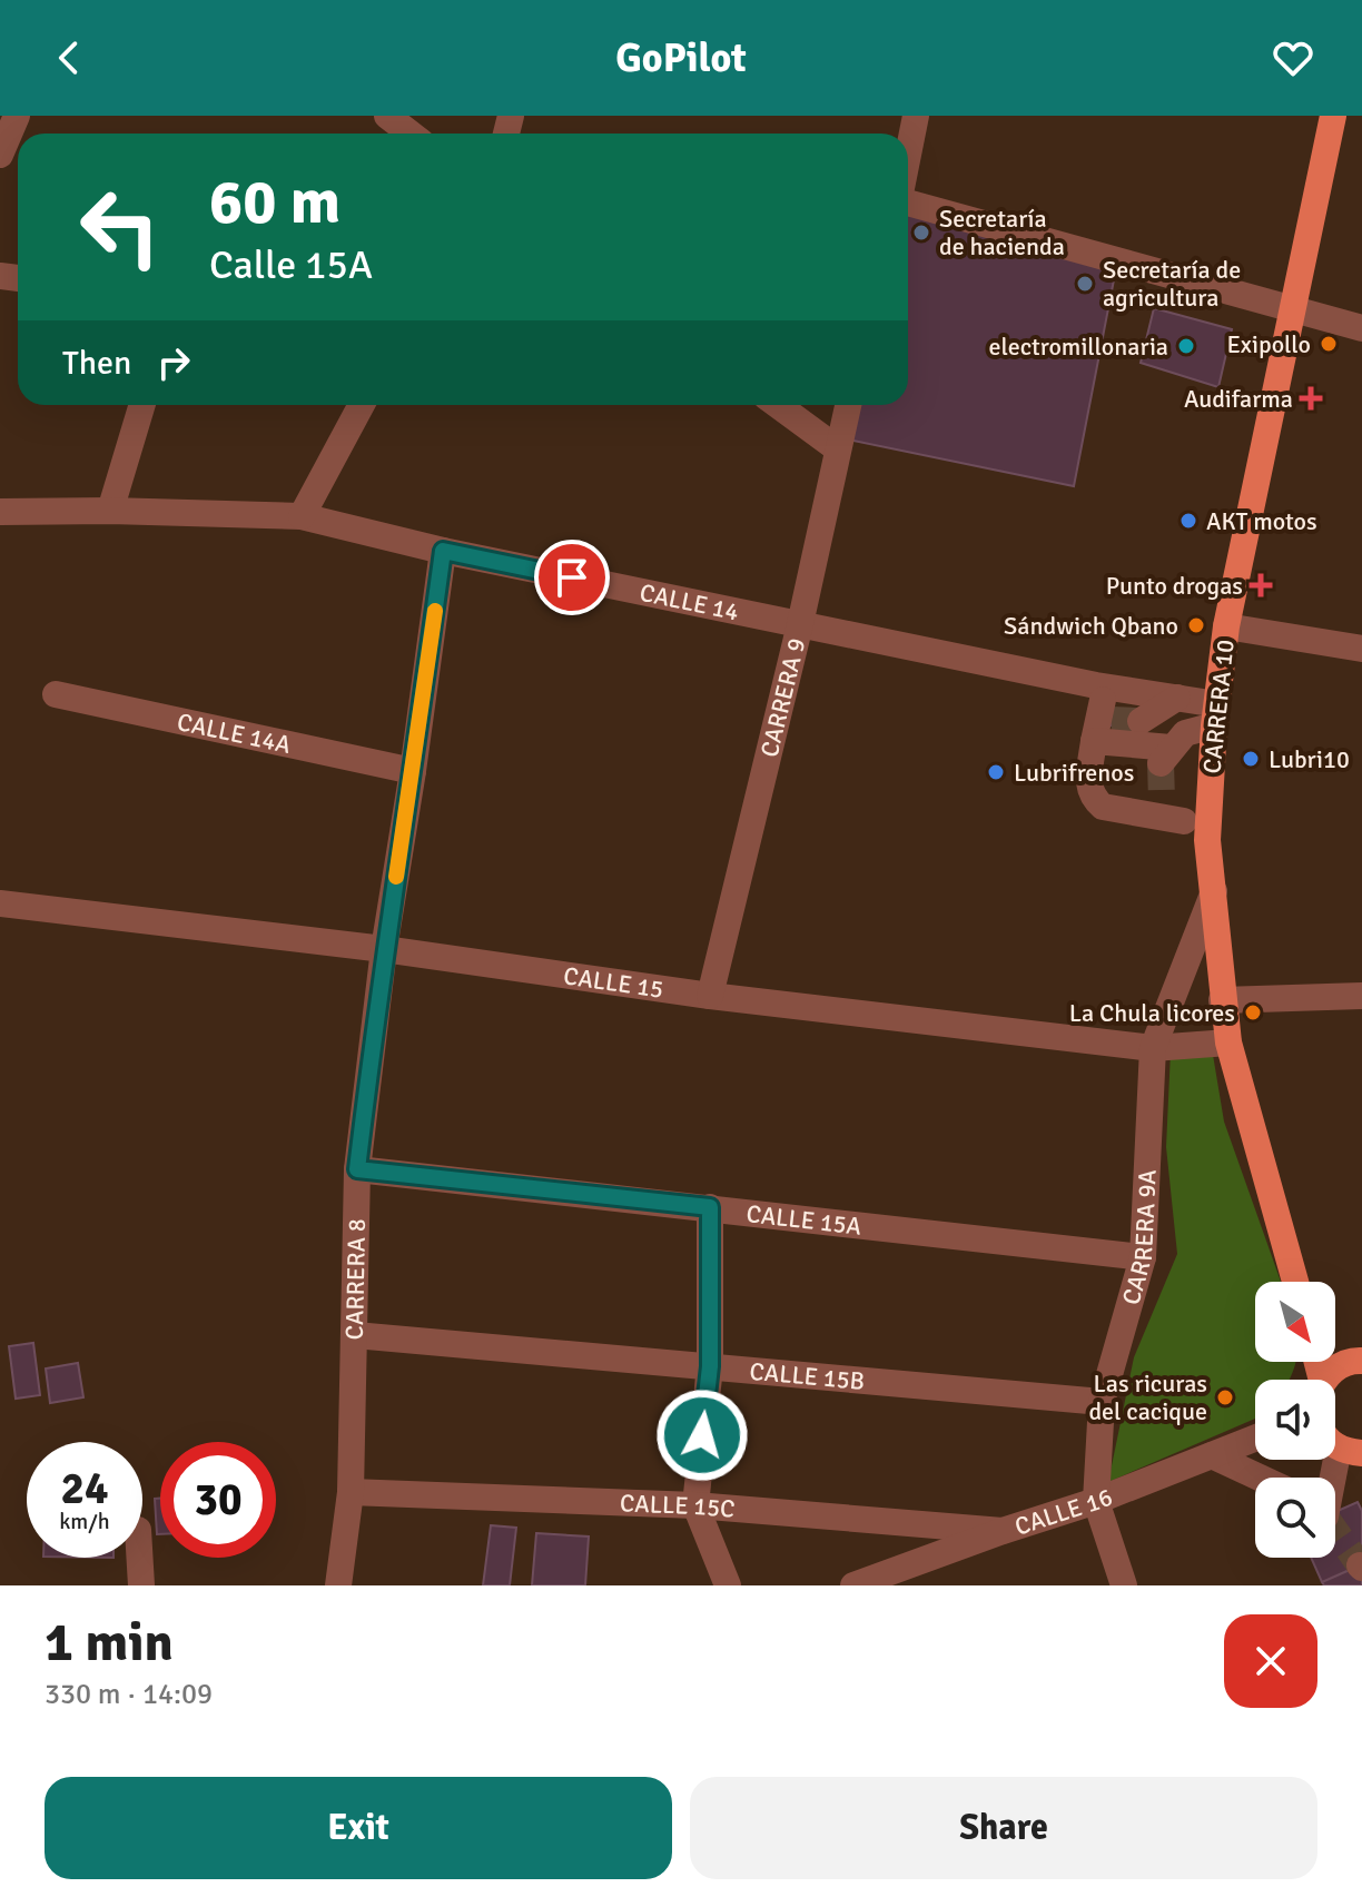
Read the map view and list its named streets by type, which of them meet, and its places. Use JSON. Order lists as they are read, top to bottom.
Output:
{
  "streets": {
    "main road": ["CARRERA 10"],
    "street": [
      "CALLE 14",
      "CARRERA 9",
      "CALLE 14A",
      "CALLE 15",
      "CALLE 15A",
      "CARRERA 9A",
      "CARRERA 8",
      "CALLE 15B",
      "CALLE 15C",
      "CALLE 16"
    ]
  },
  "crossings": [
    ["CALLE 14", "CARRERA 9"],
    ["CALLE 14", "CARRERA 10"],
    ["CALLE 14", "CARRERA 8"],
    ["CARRERA 9", "CALLE 15"],
    ["CARRERA 10", "CALLE 15"],
    ["CARRERA 10", "CARRERA 9A"],
    ["CALLE 14A", "CARRERA 8"],
    ["CALLE 15", "CARRERA 9A"],
    ["CALLE 15", "CARRERA 8"],
    ["CALLE 15A", "CARRERA 9A"],
    ["CALLE 15A", "CARRERA 8"],
    ["CARRERA 9A", "CALLE 15B"],
    ["CARRERA 9A", "CALLE 16"],
    ["CARRERA 8", "CALLE 15B"],
    ["CARRERA 8", "CALLE 15C"],
    ["CALLE 15C", "CALLE 16"]
  ],
  "places": {
    "other": [
      "Secretaría de hacienda",
      "Secretaría de agricultura",
      "Exipollo",
      "electromillonaria",
      "AKT motos",
      "Sándwich Qbano",
      "Lubri10",
      "Lubrifrenos",
      "La Chula licores",
      "Las ricuras del cacique"
    ],
    "health": ["Audifarma", "Punto drogas"]
  },
  "north": "bottom right",
  "page": {
    "header": "GoPilot",
    "turn": ["60 m", "Calle 15A"],
    "then": "Then",
    "speed": "24 km/h",
    "limit": "30",
    "heading": ["1 min", "330 m · 14:09"],
    "buttons": ["Exit", "Share"]
  }
}
